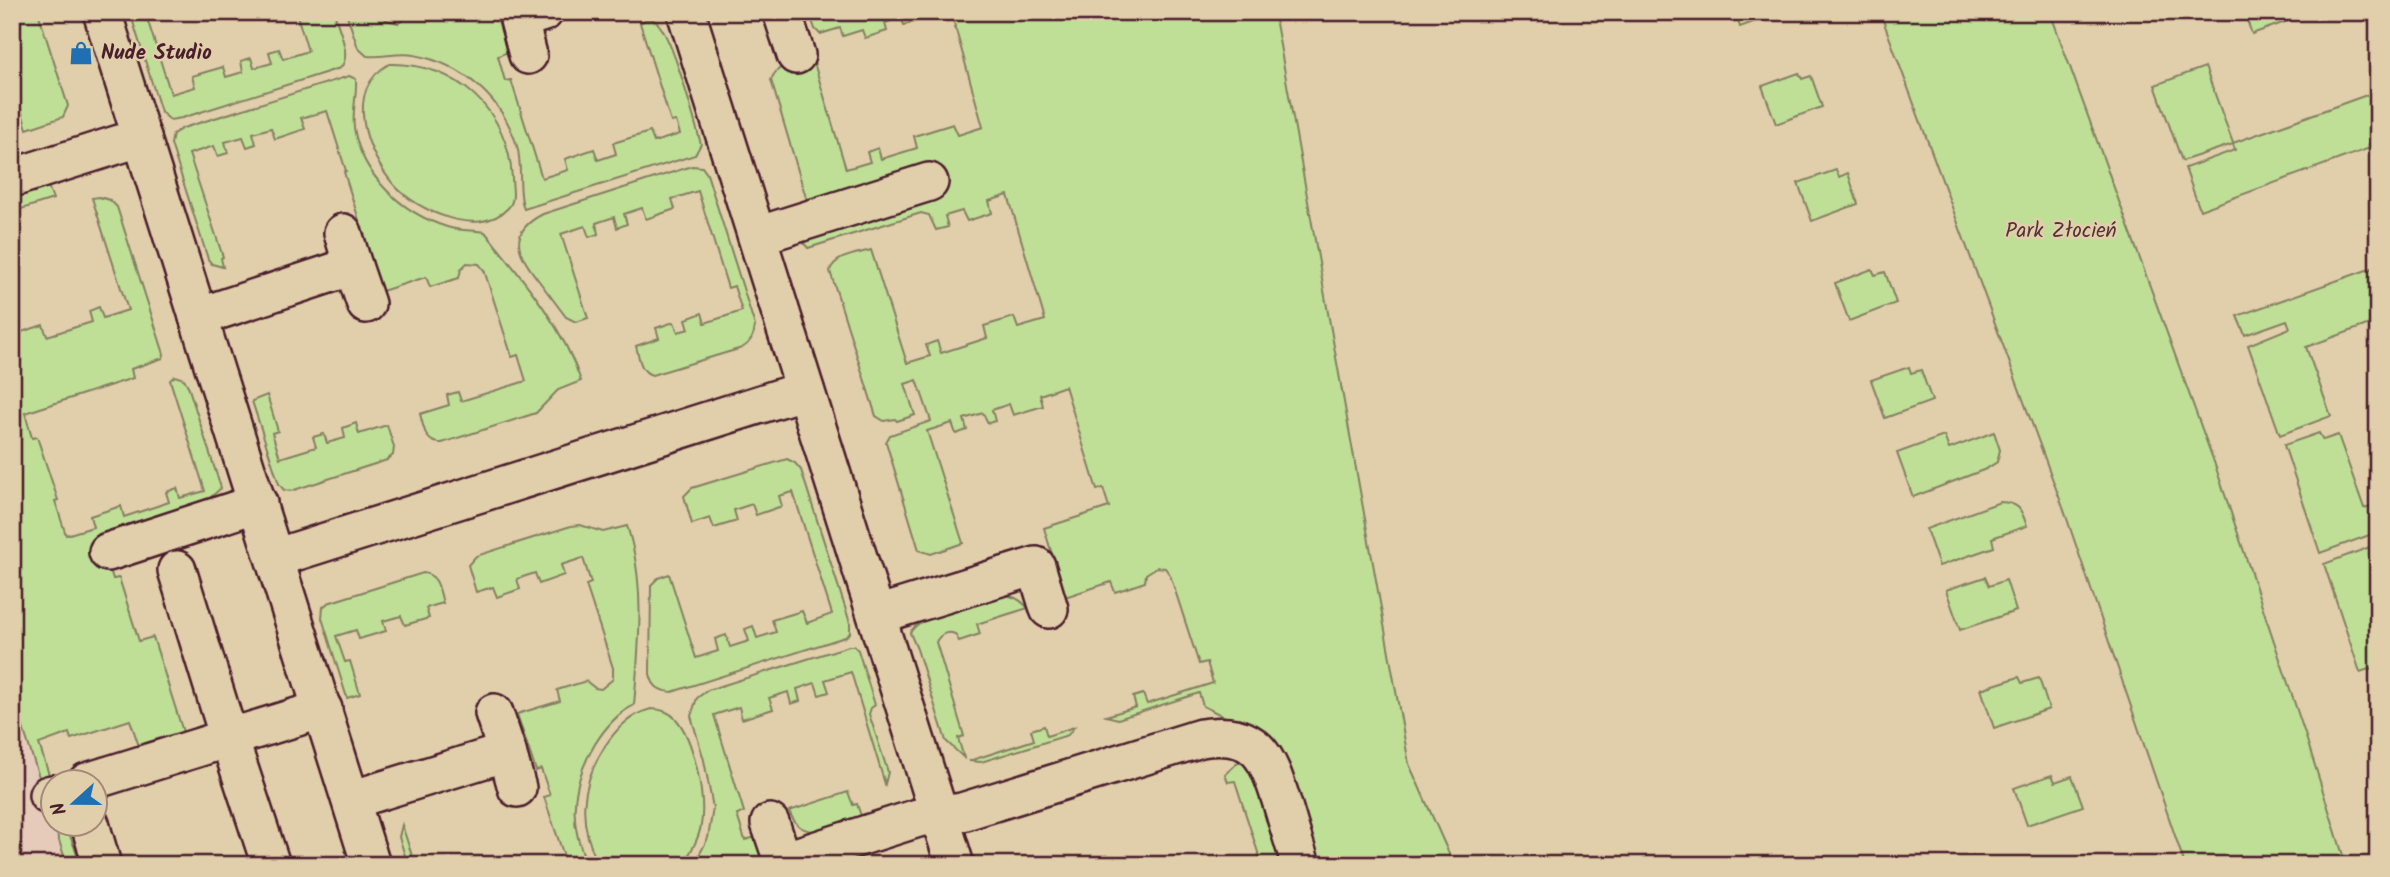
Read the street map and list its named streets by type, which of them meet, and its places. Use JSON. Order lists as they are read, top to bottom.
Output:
{
  "parks": ["Park Złocień"],
  "places": {
    "shop": ["Nude Studio"]
  },
  "north": "left"
}
